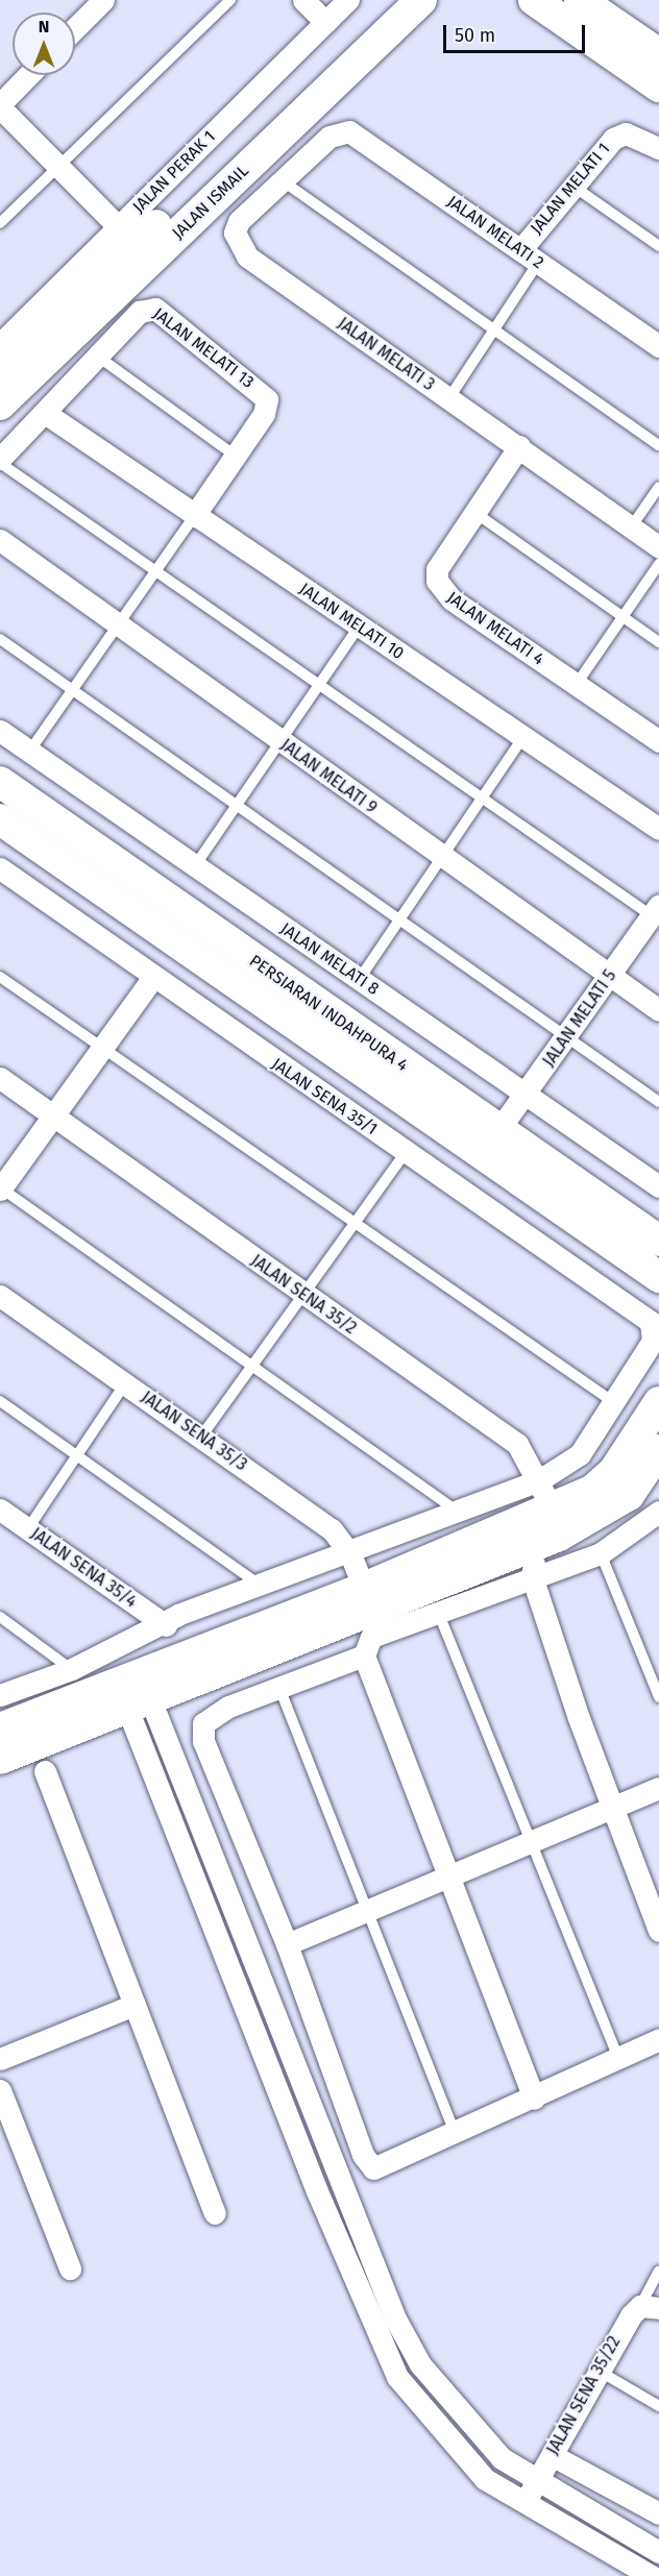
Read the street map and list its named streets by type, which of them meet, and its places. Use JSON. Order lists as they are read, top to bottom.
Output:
{
  "streets": {
    "street": [
      "JALAN PERAK 1",
      "JALAN MELATI 1",
      "JALAN ISMAIL",
      "JALAN MELATI 2",
      "JALAN MELATI 13",
      "JALAN MELATI 3",
      "JALAN MELATI 10",
      "JALAN MELATI 4",
      "JALAN MELATI 9",
      "JALAN MELATI 8",
      "PERSIARAN INDAHPURA 4",
      "JALAN MELATI 5",
      "JALAN SENA 35/1",
      "JALAN SENA 35/2",
      "JALAN SENA 35/3",
      "JALAN SENA 35/4",
      "JALAN SENA 35/22"
    ]
  },
  "crossings": [
    ["JALAN MELATI 1", "JALAN MELATI 2"],
    ["JALAN MELATI 2", "JALAN MELATI 3"],
    ["JALAN MELATI 13", "JALAN MELATI 10"],
    ["JALAN MELATI 3", "JALAN MELATI 4"],
    ["JALAN MELATI 9", "JALAN MELATI 5"],
    ["JALAN MELATI 8", "JALAN MELATI 5"],
    ["PERSIARAN INDAHPURA 4", "JALAN MELATI 5"]
  ],
  "scale_bar": "50 m",
  "north": "top"
}
